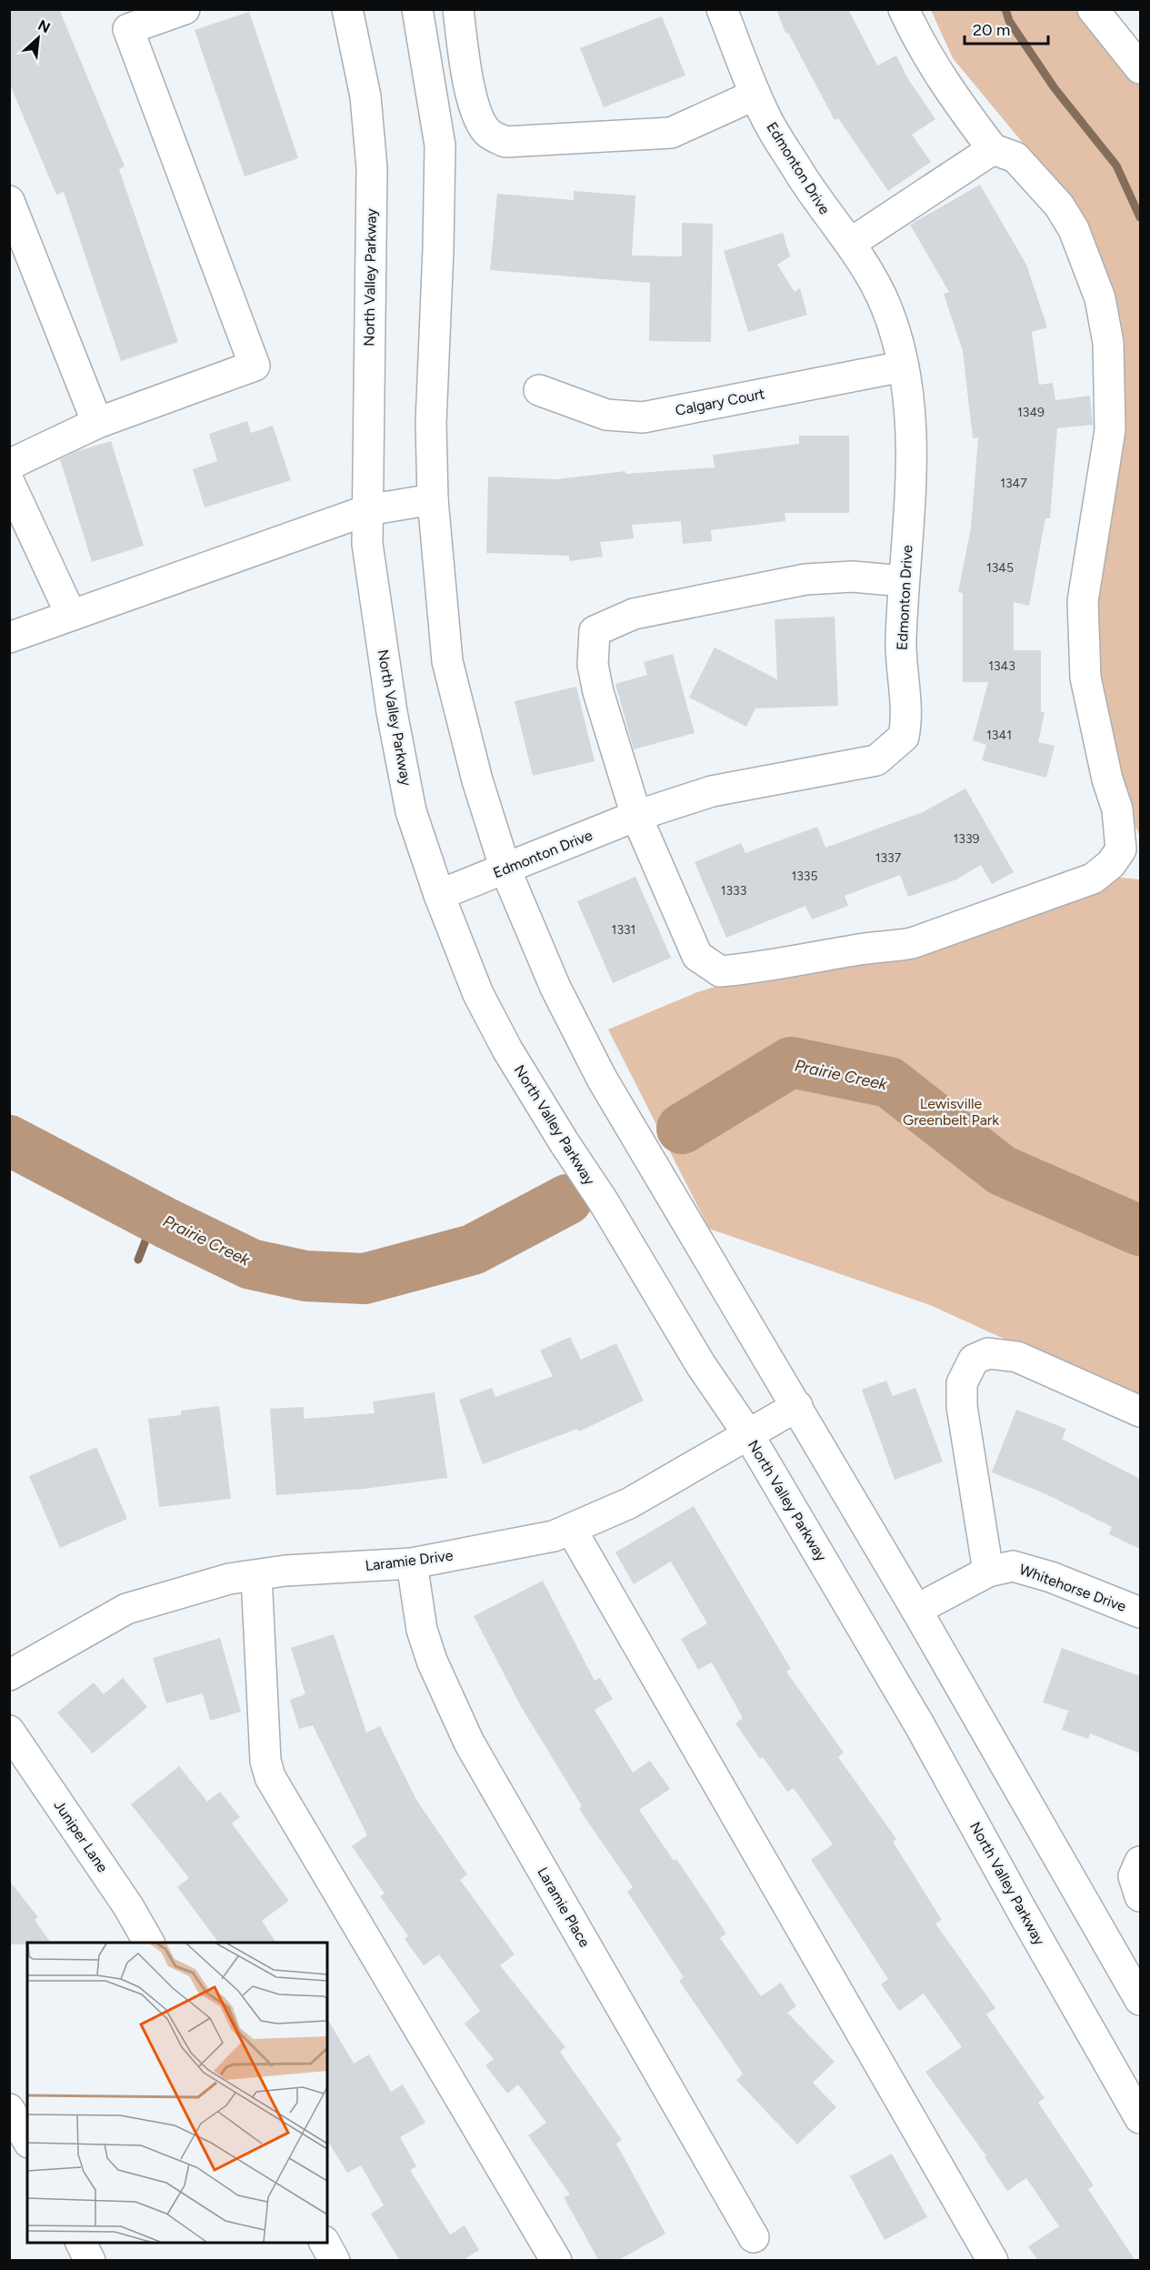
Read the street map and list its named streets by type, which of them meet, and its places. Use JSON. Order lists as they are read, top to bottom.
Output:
{
  "streets": {
    "street": [
      "Edmonton Drive",
      "North Valley Parkway",
      "Calgary Court",
      "Laramie Drive",
      "Whitehorse Drive",
      "Juniper Lane",
      "Laramie Place"
    ]
  },
  "crossings": [
    ["Edmonton Drive", "North Valley Parkway"],
    ["Edmonton Drive", "Calgary Court"],
    ["North Valley Parkway", "Laramie Drive"],
    ["Laramie Drive", "Laramie Place"]
  ],
  "water": ["Prairie Creek"],
  "parks": ["Lewisville Greenbelt Park"],
  "house_numbers": [
    "1349",
    "1347",
    "1345",
    "1343",
    "1341",
    "1339",
    "1337",
    "1335",
    "1333",
    "1331"
  ],
  "scale_bar": "20 m",
  "north": "top right"
}
